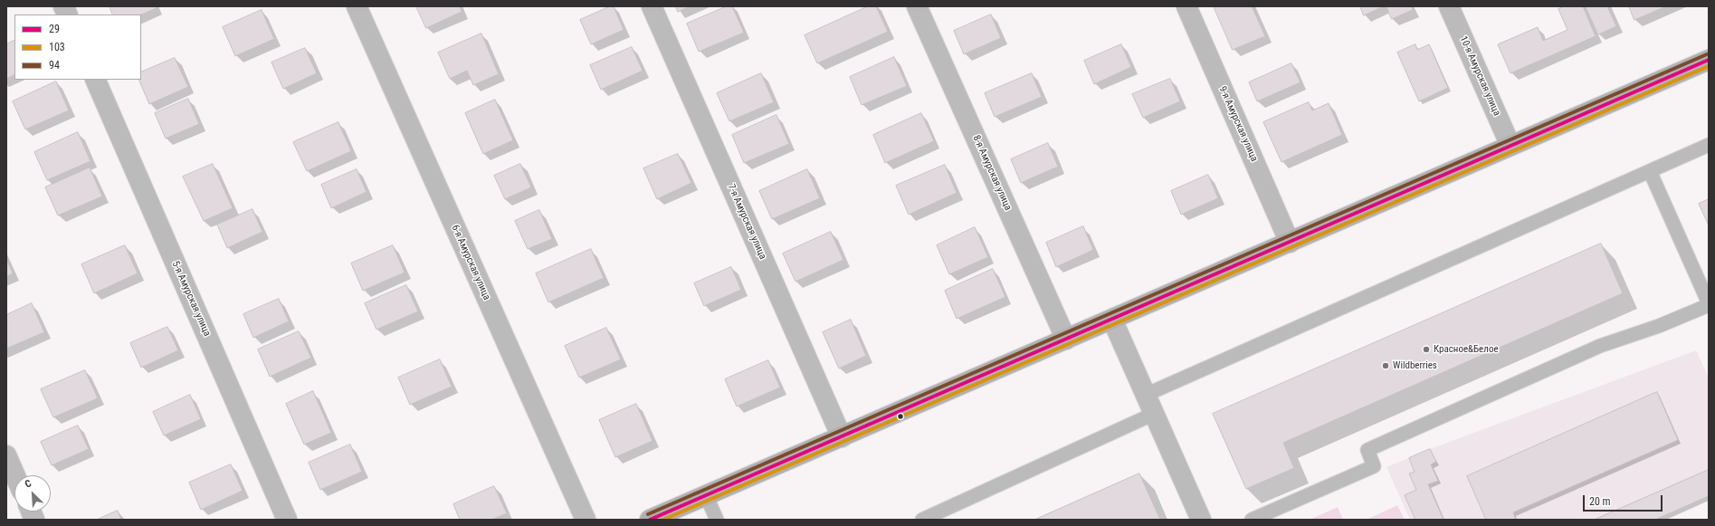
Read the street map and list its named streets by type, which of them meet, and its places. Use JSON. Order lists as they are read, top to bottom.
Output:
{
  "streets": {
    "street": [
      "10-я Амурская улица",
      "9-я Амурская улица",
      "8-я Амурская улица",
      "7-я Амурская улица",
      "6-я Амурская улица",
      "5-я Амурская улица"
    ]
  },
  "places": ["Красное&Белое", "Wildberries"],
  "lines": ["transit line 94", "transit line 29", "transit line 103"],
  "legend": ["29", "103", "94"],
  "scale_bar": "20 m",
  "north": "top left"
}
